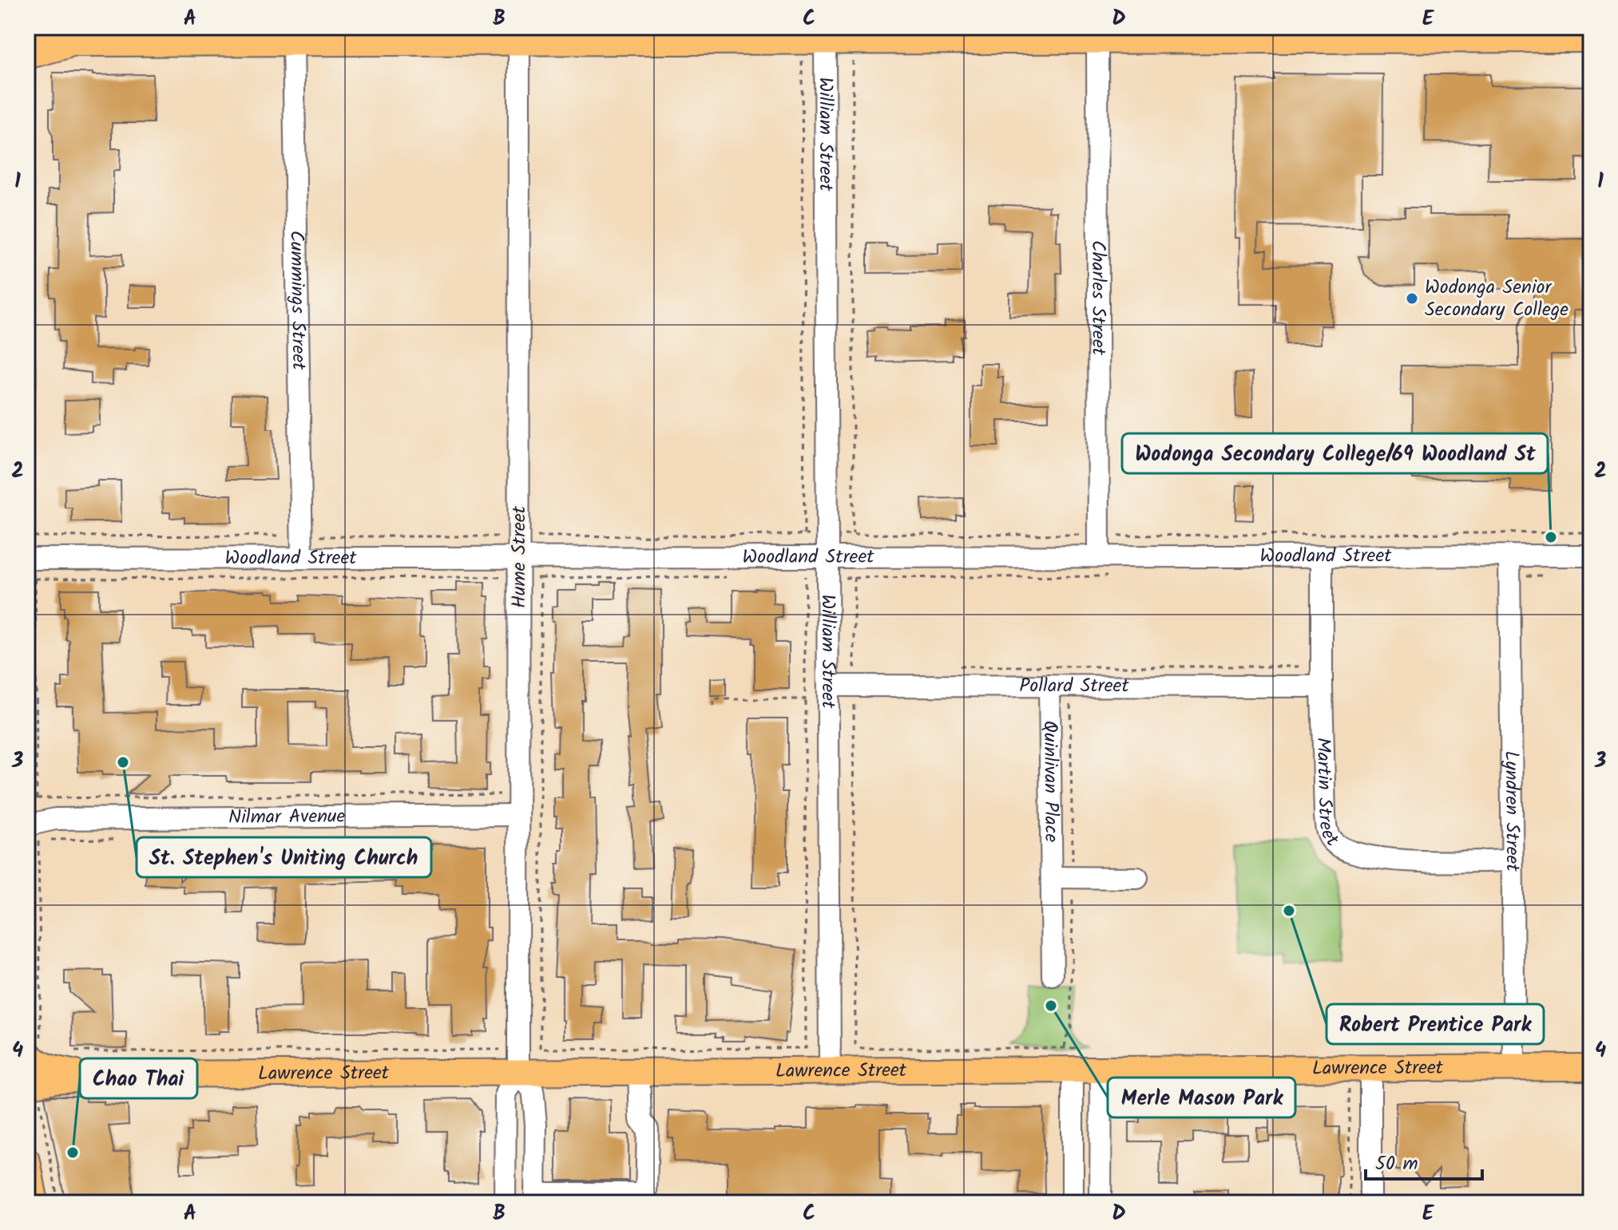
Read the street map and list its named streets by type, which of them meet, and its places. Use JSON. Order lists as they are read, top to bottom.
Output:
{
  "streets": {
    "main road": ["Lawrence Street"],
    "street": [
      "William Street",
      "Charles Street",
      "Cummings Street",
      "Woodland Street",
      "Hume Street",
      "Pollard Street",
      "Quinlivan Place",
      "Martin Street",
      "Lyndren Street",
      "Nilmar Avenue"
    ]
  },
  "crossings": [
    ["William Street", "Woodland Street"],
    ["William Street", "Pollard Street"],
    ["William Street", "Lawrence Street"],
    ["Charles Street", "Woodland Street"],
    ["Cummings Street", "Woodland Street"],
    ["Woodland Street", "Hume Street"],
    ["Woodland Street", "Martin Street"],
    ["Woodland Street", "Lyndren Street"],
    ["Hume Street", "Nilmar Avenue"],
    ["Hume Street", "Lawrence Street"],
    ["Pollard Street", "Quinlivan Place"],
    ["Pollard Street", "Martin Street"],
    ["Martin Street", "Lyndren Street"],
    ["Lyndren Street", "Lawrence Street"]
  ],
  "places": [
    "Wodonga Senior Secondary College",
    "Wodonga Secondary College/69 Woodland St",
    "St. Stephen's Uniting Church",
    "Robert Prentice Park",
    "Merle Mason Park",
    "Chao Thai"
  ],
  "scale_bar": "50 m",
  "grid": {
    "columns": [
      "A",
      "B",
      "C",
      "D",
      "E"
    ],
    "rows": [
      "1",
      "2",
      "3",
      "4"
    ]
  }
}
